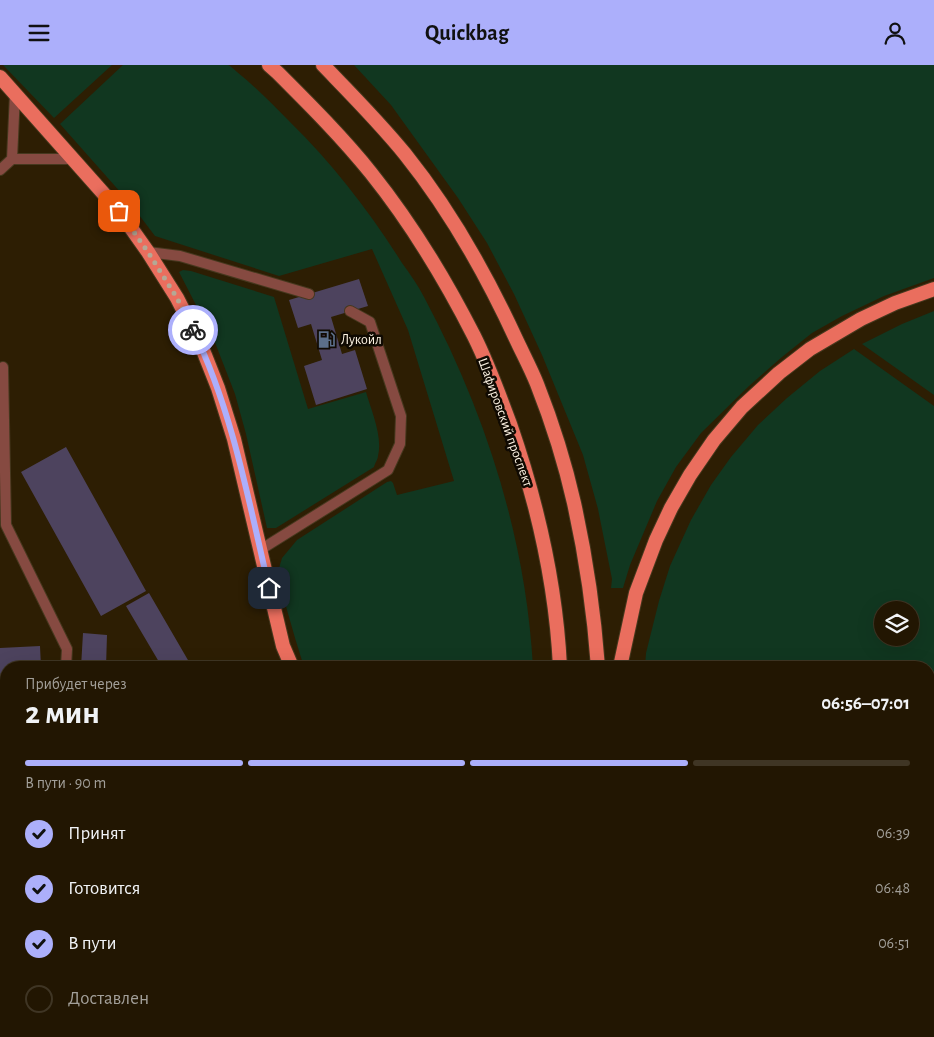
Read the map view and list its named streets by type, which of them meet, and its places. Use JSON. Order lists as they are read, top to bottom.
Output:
{
  "streets": {
    "main road": ["Шафировский проспект"]
  },
  "places": {
    "fuel station": ["Лукойл"]
  },
  "page": {
    "header": "Quickbag",
    "heading": ["2 мин", "Прибудет через", "06:56–07:01"],
    "bar": "В пути · 90 m",
    "list": [
      ["Принят", "06:39"],
      ["Готовится", "06:48"],
      ["В пути", "06:51"],
      "Доставлен"
    ]
  }
}
